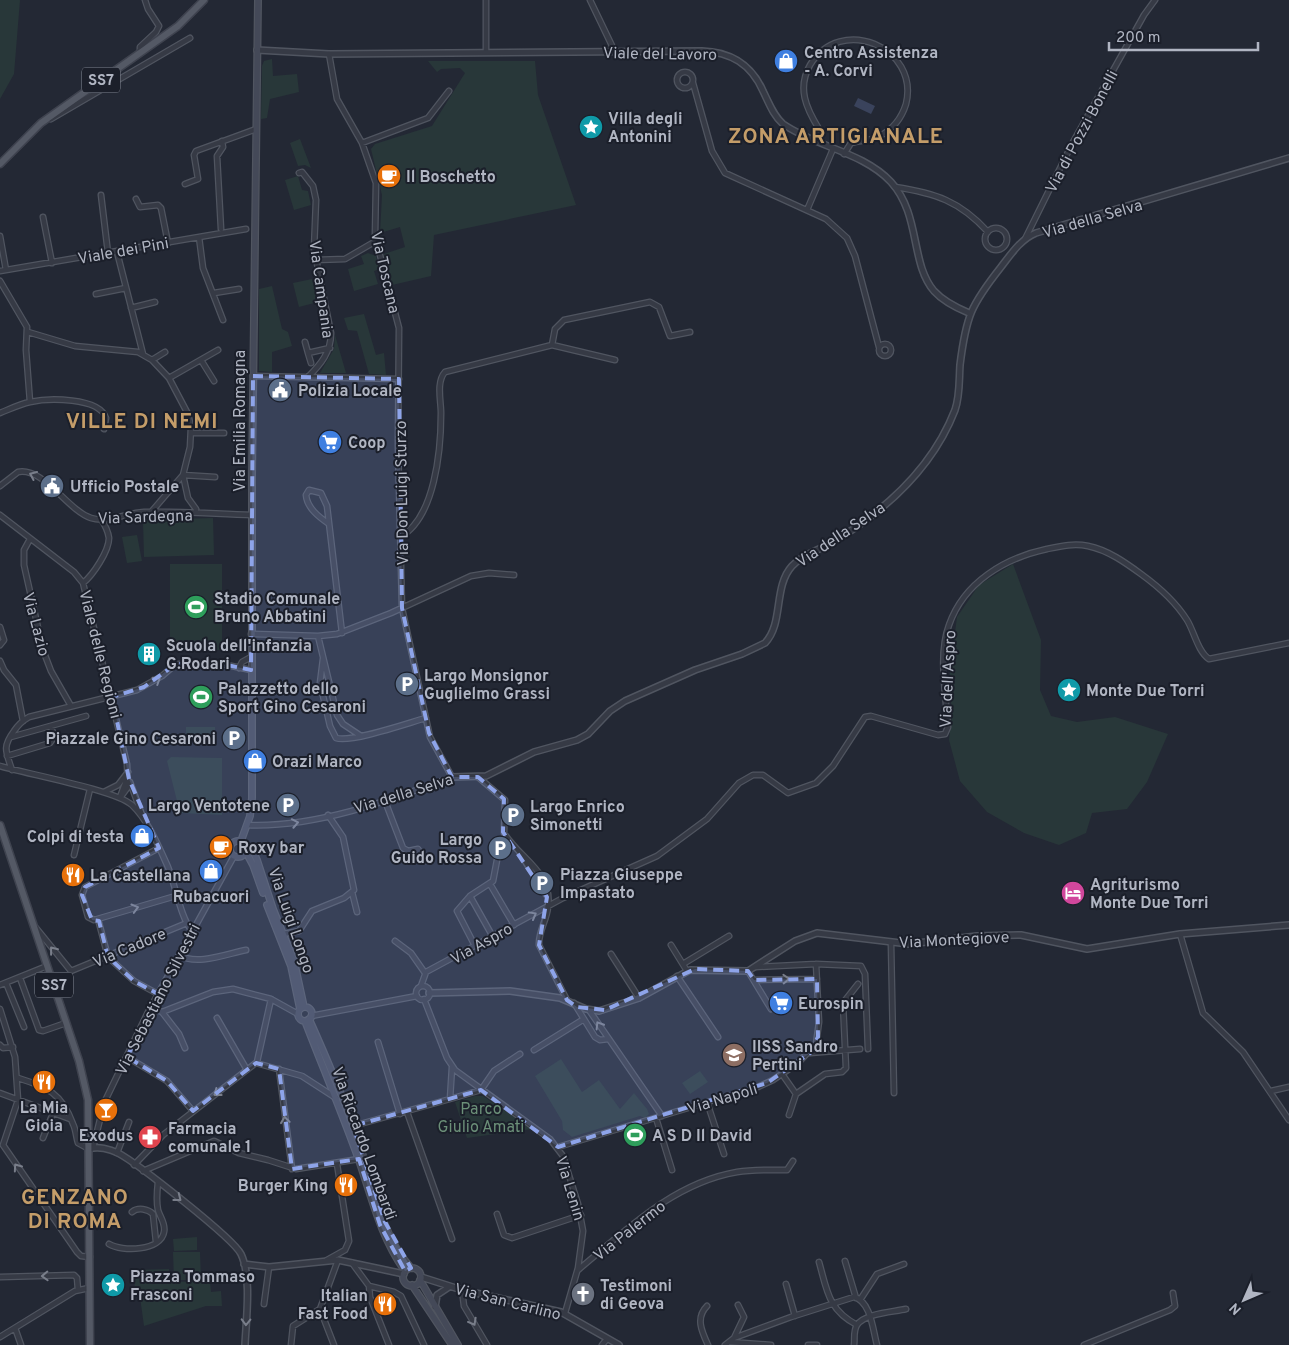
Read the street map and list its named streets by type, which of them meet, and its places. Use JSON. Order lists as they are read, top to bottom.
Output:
{
  "streets": {
    "main road": [
      "SS7",
      "Via Emilia Romagna",
      "Via Luigi Longo",
      "Via Riccardo Lombardi"
    ],
    "street": [
      "Viale del Lavoro",
      "Via di Pozzi Bonelli",
      "Via della Selva",
      "Viale dei Pini",
      "Via Toscana",
      "Via Campania",
      "Via Don Luigi Sturzo",
      "Via Sardegna",
      "Via Lazio",
      "Viale delle Regioni",
      "Via dell'Aspro",
      "Via Montegiove",
      "Via Aspro",
      "Via Cadore",
      "Via Sebastiano Silvestri",
      "Via Napoli",
      "Via Lenin",
      "Via Palermo",
      "Via San Carlino"
    ]
  },
  "crossings": [
    ["Viale del Lavoro", "Via della Selva"],
    ["Viale del Lavoro", "Via Toscana"],
    ["Viale del Lavoro", "Via Emilia Romagna"],
    ["SS7", "Via Cadore"],
    ["SS7", "Via Sebastiano Silvestri"],
    ["Via di Pozzi Bonelli", "Via della Selva"],
    ["Via della Selva", "Via Emilia Romagna"],
    ["Via della Selva", "Via Don Luigi Sturzo"],
    ["Via Toscana", "Via Don Luigi Sturzo"],
    ["Via Emilia Romagna", "Via Sardegna"],
    ["Via Emilia Romagna", "Via Luigi Longo"],
    ["Via Emilia Romagna", "Via Sebastiano Silvestri"],
    ["Via Lazio", "Viale delle Regioni"],
    ["Via dell'Aspro", "Via Aspro"],
    ["Via Napoli", "Via Lenin"],
    ["Via Lenin", "Via Palermo"],
    ["Via Lenin", "Via San Carlino"]
  ],
  "one_way": ["Via Sardegna", "Via Cadore"],
  "districts": ["ZONA ARTIGIANALE", "VILLE DI NEMI", "GENZANO DI ROMA"],
  "parks": ["Parco Giulio Amati"],
  "places": {
    "shop": [
      "Centro Assistenza - A. Corvi",
      "Orazi Marco",
      "Colpi di testa",
      "Rubacuori"
    ],
    "place": ["Villa degli Antonini", "Monte Due Torri", "Piazza Tommaso Frasconi"],
    "cafe": ["Il Boschetto", "Roxy bar"],
    "public building": ["Polizia Locale", "Ufficio Postale"],
    "supermarket": ["Coop", "Eurospin"],
    "sports": ["Stadio Comunale Bruno Abbatini", "Palazzetto dello Sport Gino Cesaroni", "A S D Il David"],
    "building": ["Scuola dell'infanzia G.Rodari"],
    "parking": [
      "Largo Monsignor Guglielmo Grassi",
      "Piazzale Gino Cesaroni",
      "Largo Ventotene",
      "Largo Enrico Simonetti",
      "Largo Guido Rossa",
      "Piazza Giuseppe Impastato"
    ],
    "restaurant": [
      "La Castellana",
      "La Mia Gioia",
      "Burger King",
      "Italian Fast Food"
    ],
    "hotel": ["Agriturismo Monte Due Torri"],
    "school or university": ["IISS Sandro Pertini"],
    "bar": ["Exodus"],
    "pharmacy": ["Farmacia comunale 1"],
    "church": ["Testimoni di Geova"]
  },
  "scale_bar": "200 m",
  "north": "bottom left"
}
